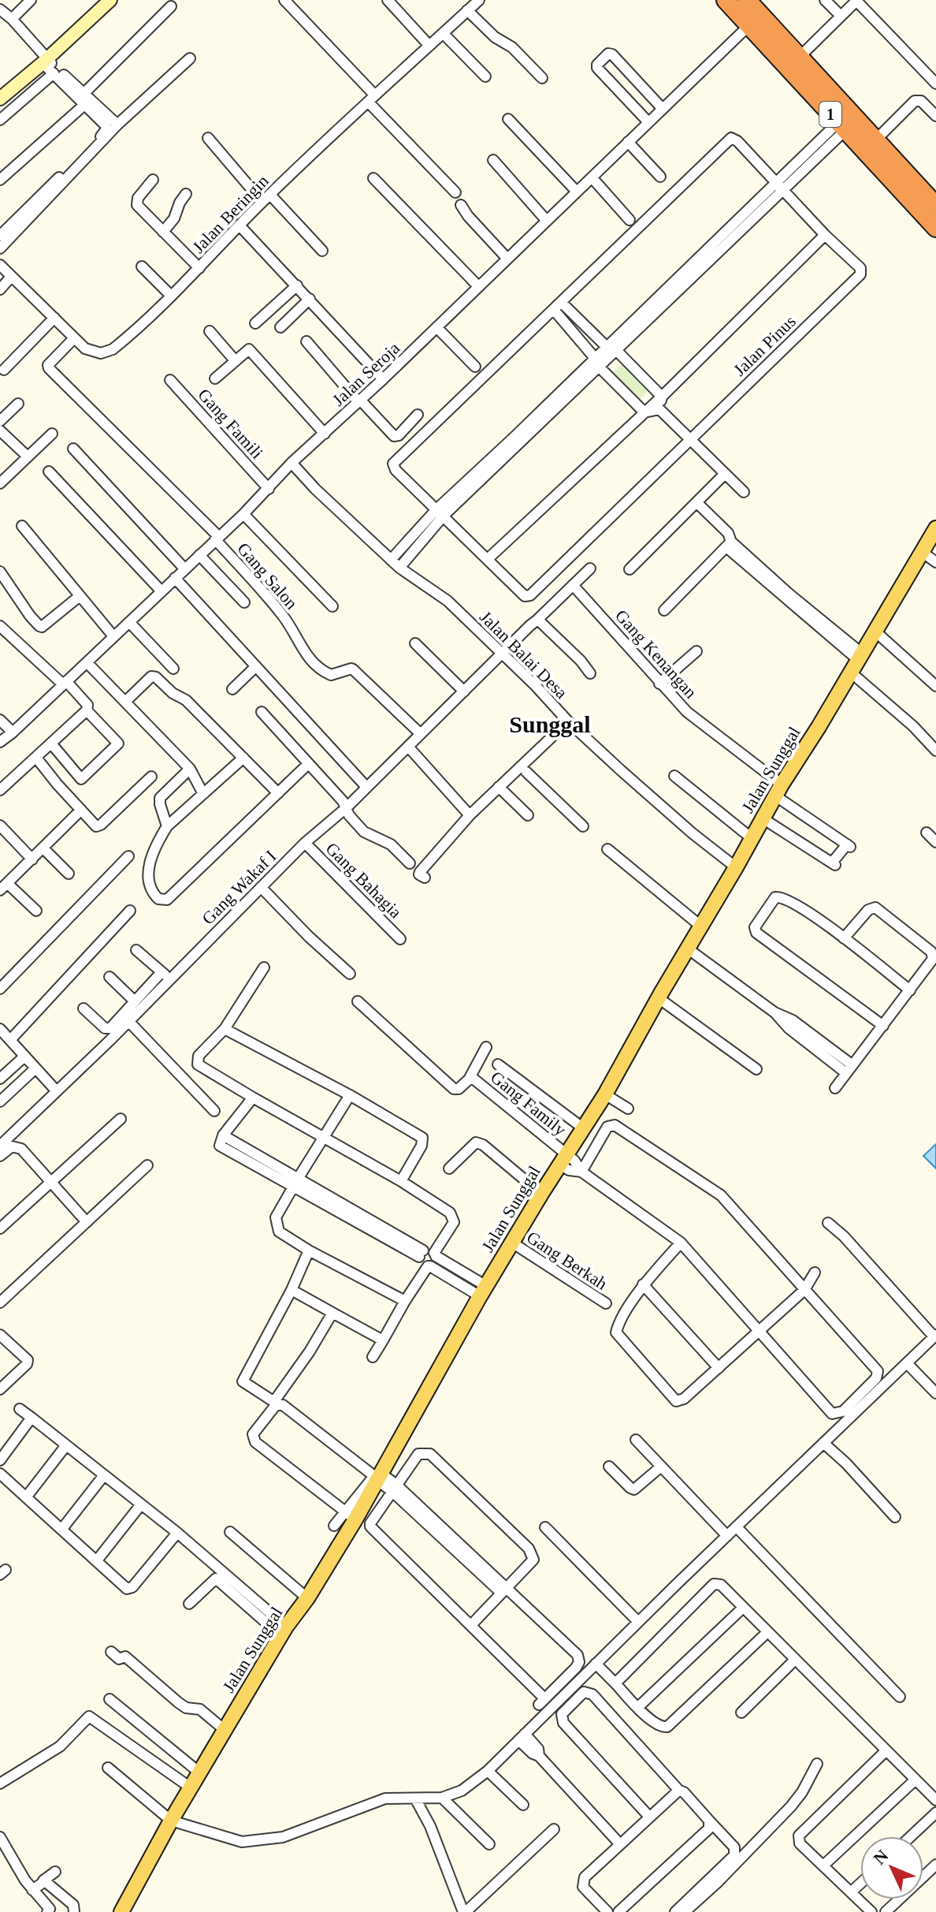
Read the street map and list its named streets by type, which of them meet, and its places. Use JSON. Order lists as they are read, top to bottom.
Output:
{
  "streets": {
    "highway": ["1"],
    "main road": ["Jalan Sunggal"],
    "street": [
      "Jalan Beringin",
      "Jalan Pinus",
      "Jalan Seroja",
      "Gang Famili",
      "Gang Salon",
      "Gang Kenangan",
      "Jalan Balai Desa",
      "Gang Bahagia",
      "Gang Wakaf I",
      "Gang Family",
      "Gang Berkah"
    ]
  },
  "crossings": [
    ["1", "Jalan Seroja"],
    ["Jalan Beringin", "Gang Salon"],
    ["Jalan Seroja", "Gang Famili"],
    ["Jalan Seroja", "Gang Salon"],
    ["Jalan Seroja", "Jalan Balai Desa"],
    ["Gang Salon", "Gang Wakaf I"],
    ["Gang Kenangan", "Jalan Sunggal"],
    ["Gang Kenangan", "Gang Wakaf I"],
    ["Jalan Balai Desa", "Jalan Sunggal"],
    ["Jalan Balai Desa", "Gang Wakaf I"],
    ["Jalan Sunggal", "Gang Family"],
    ["Jalan Sunggal", "Gang Berkah"],
    ["Gang Bahagia", "Gang Wakaf I"]
  ],
  "districts": ["Sunggal"],
  "north": "top left"
}
